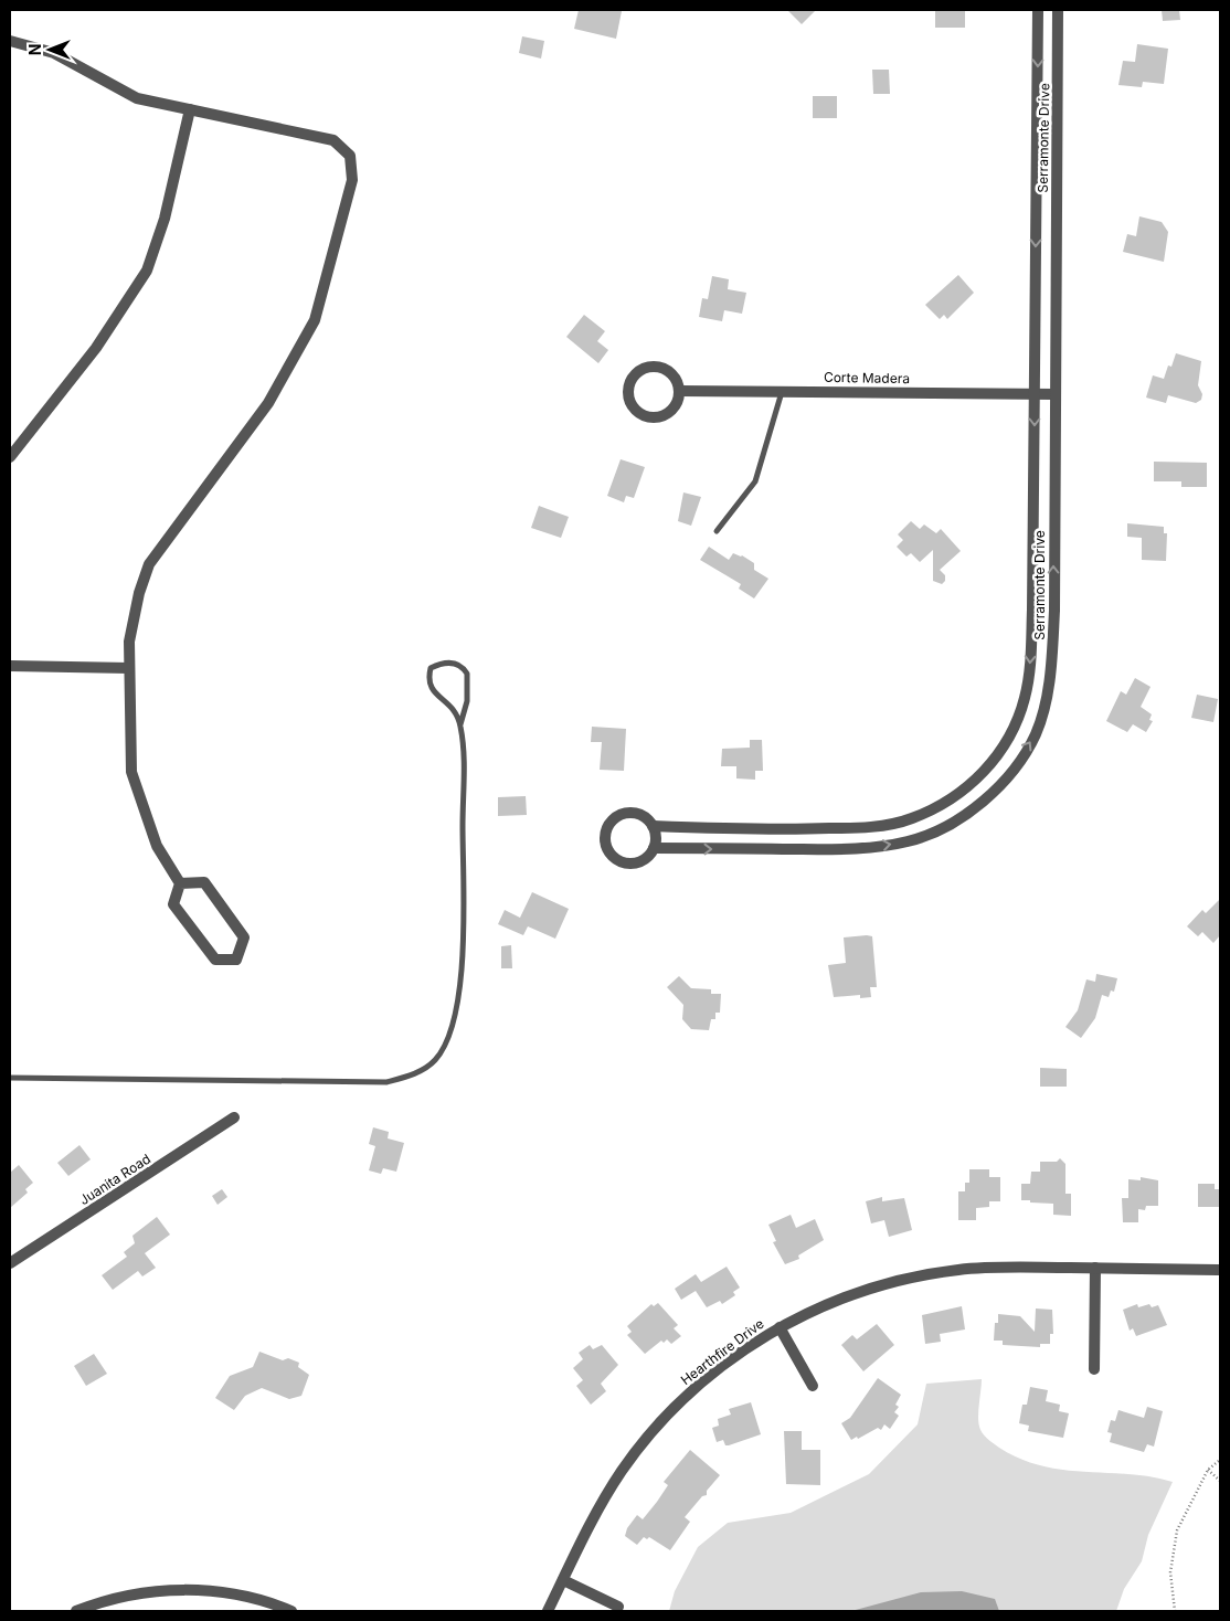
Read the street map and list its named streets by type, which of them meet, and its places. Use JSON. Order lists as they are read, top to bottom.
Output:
{
  "streets": {
    "street": [
      "Serramonte Drive",
      "Corte Madera",
      "Juanita Road",
      "Hearthfire Drive"
    ]
  },
  "crossings": [
    ["Serramonte Drive", "Corte Madera"]
  ],
  "north": "left"
}
